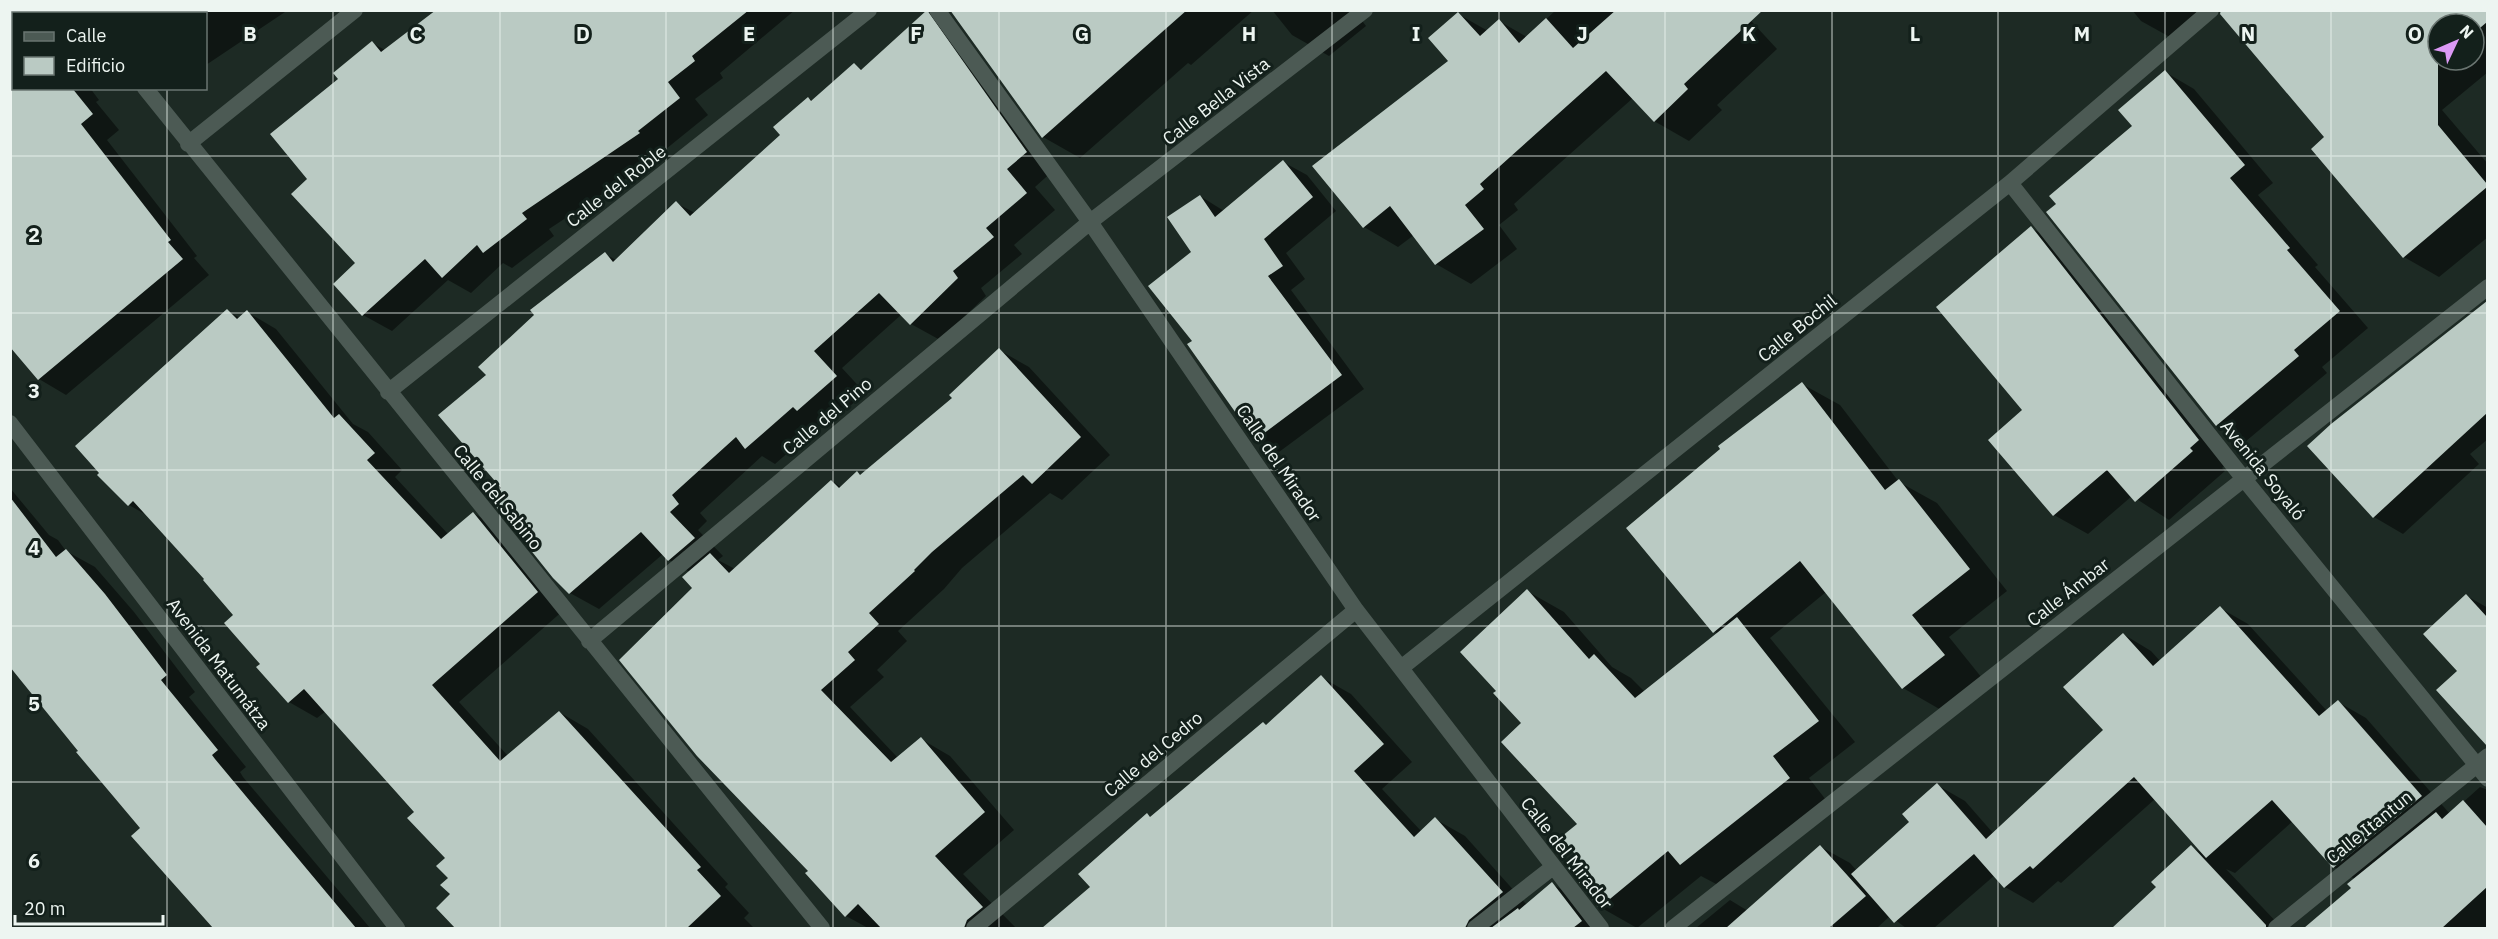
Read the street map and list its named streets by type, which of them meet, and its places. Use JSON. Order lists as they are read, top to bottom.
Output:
{
  "streets": {
    "street": [
      "Calle Bella Vista",
      "Calle del Roble",
      "Calle Bochil",
      "Calle del Pino",
      "Calle del Mirador",
      "Avenida Soyaló",
      "Calle del Sabino",
      "Calle Ámbar",
      "Avenida Matumátza",
      "Calle del Cedro",
      "Calle Itantun"
    ]
  },
  "crossings": [
    ["Calle Bella Vista", "Calle del Pino"],
    ["Calle Bella Vista", "Calle del Mirador"],
    ["Calle del Roble", "Calle del Sabino"],
    ["Calle Bochil", "Calle del Mirador"],
    ["Calle Bochil", "Avenida Soyaló"],
    ["Calle del Pino", "Calle del Mirador"],
    ["Calle del Pino", "Calle del Sabino"],
    ["Calle del Mirador", "Calle del Cedro"],
    ["Avenida Soyaló", "Calle Ámbar"],
    ["Avenida Soyaló", "Calle Itantun"]
  ],
  "legend": ["Calle", "Edificio"],
  "scale_bar": "20 m",
  "north": "top right",
  "grid": {
    "columns": [
      "B",
      "C",
      "D",
      "E",
      "F",
      "G",
      "H",
      "I",
      "J",
      "K",
      "L",
      "M",
      "N",
      "O"
    ],
    "rows": [
      "2",
      "3",
      "4",
      "5",
      "6"
    ]
  }
}
